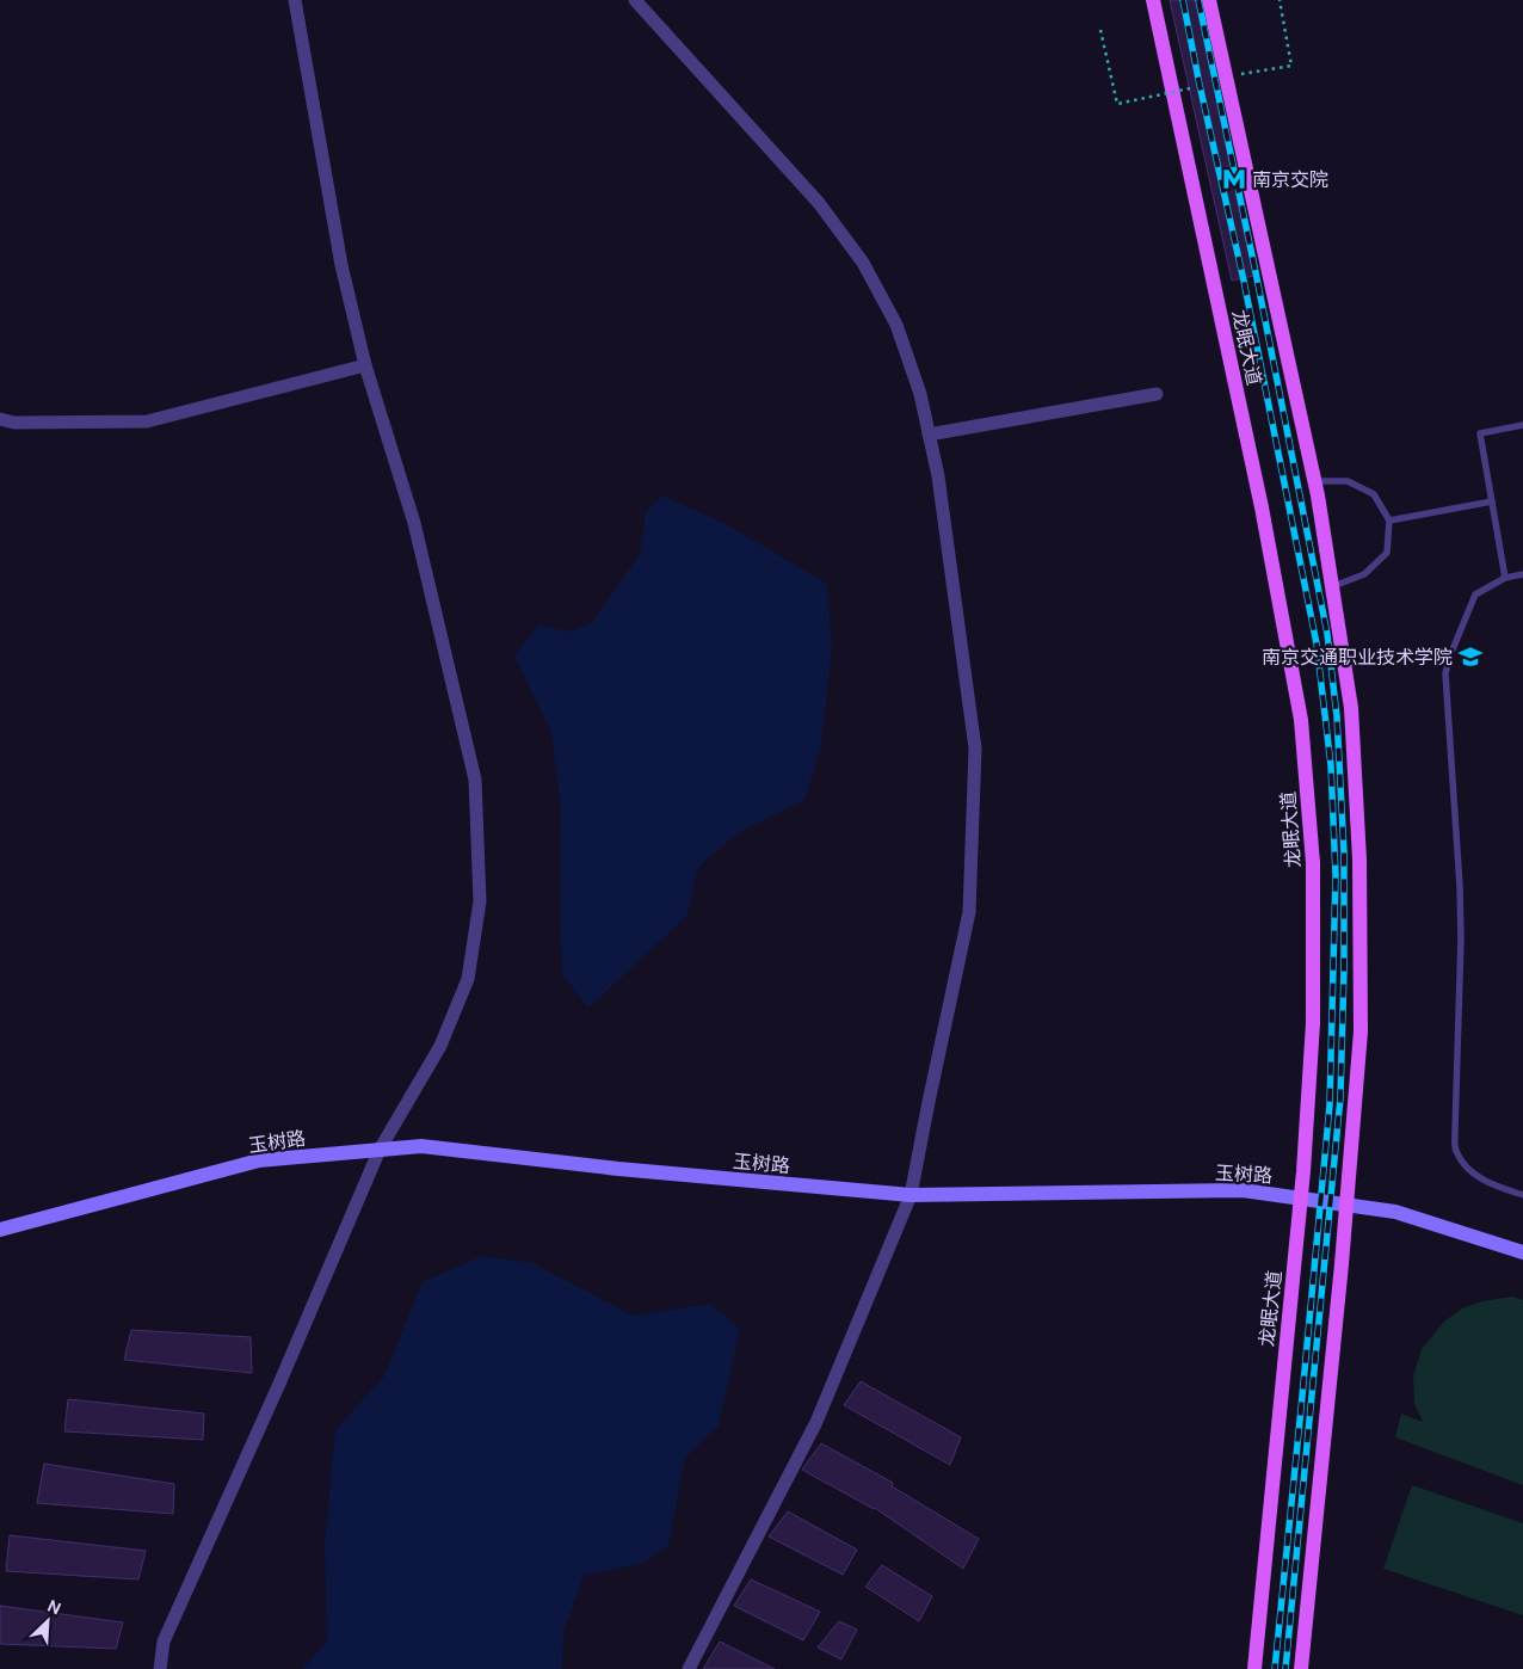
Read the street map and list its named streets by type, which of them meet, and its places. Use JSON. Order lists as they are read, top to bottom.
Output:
{
  "streets": {
    "main road": ["龙眠大道"],
    "street": ["玉树路"]
  },
  "crossings": [
    ["龙眠大道", "玉树路"]
  ],
  "places": {
    "metro station": ["南京交院"],
    "school or university": ["南京交通职业技术学院"]
  },
  "north": "top right"
}
